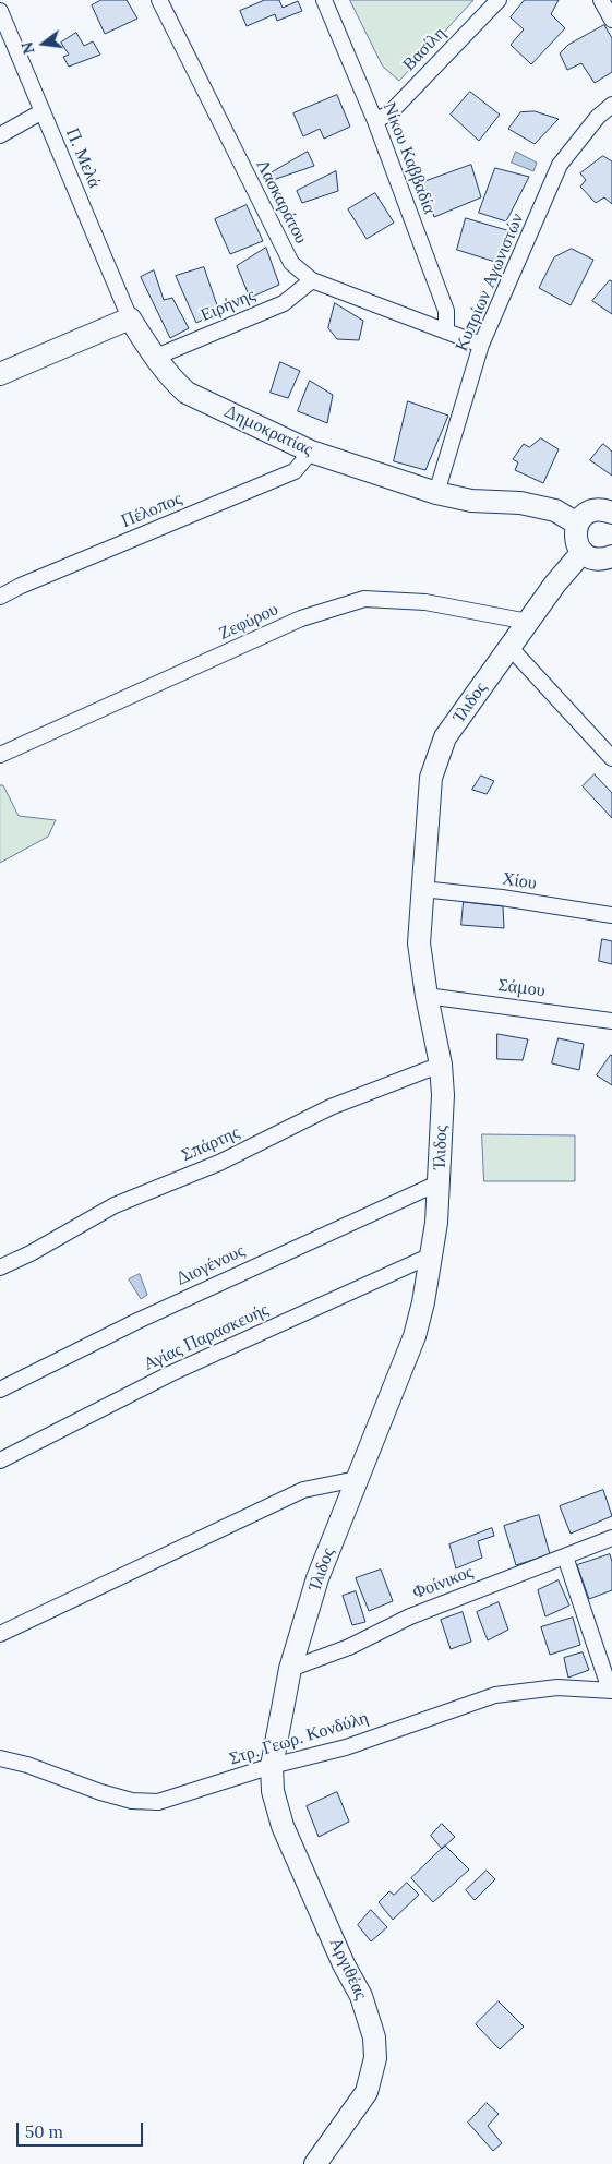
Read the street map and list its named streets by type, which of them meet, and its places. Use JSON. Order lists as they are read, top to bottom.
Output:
{
  "streets": {
    "street": [
      "Βασίλη",
      "Π. Μελά",
      "Νίκου Καββαδία",
      "Λασκαράτου",
      "Κυπρίων Αγωνιστών",
      "Ειρήνης",
      "Δημοκρατίας",
      "Πέλοπος",
      "Ζεφύρου",
      "Ίλιδος",
      "Χίου",
      "Σάμου",
      "Σπάρτης",
      "Διογένους",
      "Αγίας Παρασκευής",
      "Φοίνικος",
      "Στρ. Γεωρ. Κονδύλη",
      "Αργιθέας"
    ]
  },
  "crossings": [
    ["Βασίλη", "Νίκου Καββαδία"],
    ["Π. Μελά", "Δημοκρατίας"],
    ["Νίκου Καββαδία", "Λασκαράτου"],
    ["Λασκαράτου", "Κυπρίων Αγωνιστών"],
    ["Λασκαράτου", "Ειρήνης"],
    ["Κυπρίων Αγωνιστών", "Δημοκρατίας"],
    ["Ειρήνης", "Δημοκρατίας"],
    ["Δημοκρατίας", "Πέλοπος"],
    ["Ζεφύρου", "Ίλιδος"],
    ["Ίλιδος", "Χίου"],
    ["Ίλιδος", "Σάμου"],
    ["Ίλιδος", "Σπάρτης"],
    ["Ίλιδος", "Διογένους"],
    ["Ίλιδος", "Αγίας Παρασκευής"],
    ["Ίλιδος", "Φοίνικος"],
    ["Ίλιδος", "Στρ. Γεωρ. Κονδύλη"],
    ["Ίλιδος", "Αργιθέας"],
    ["Στρ. Γεωρ. Κονδύλη", "Αργιθέας"]
  ],
  "scale_bar": "50 m",
  "north": "left"
}
